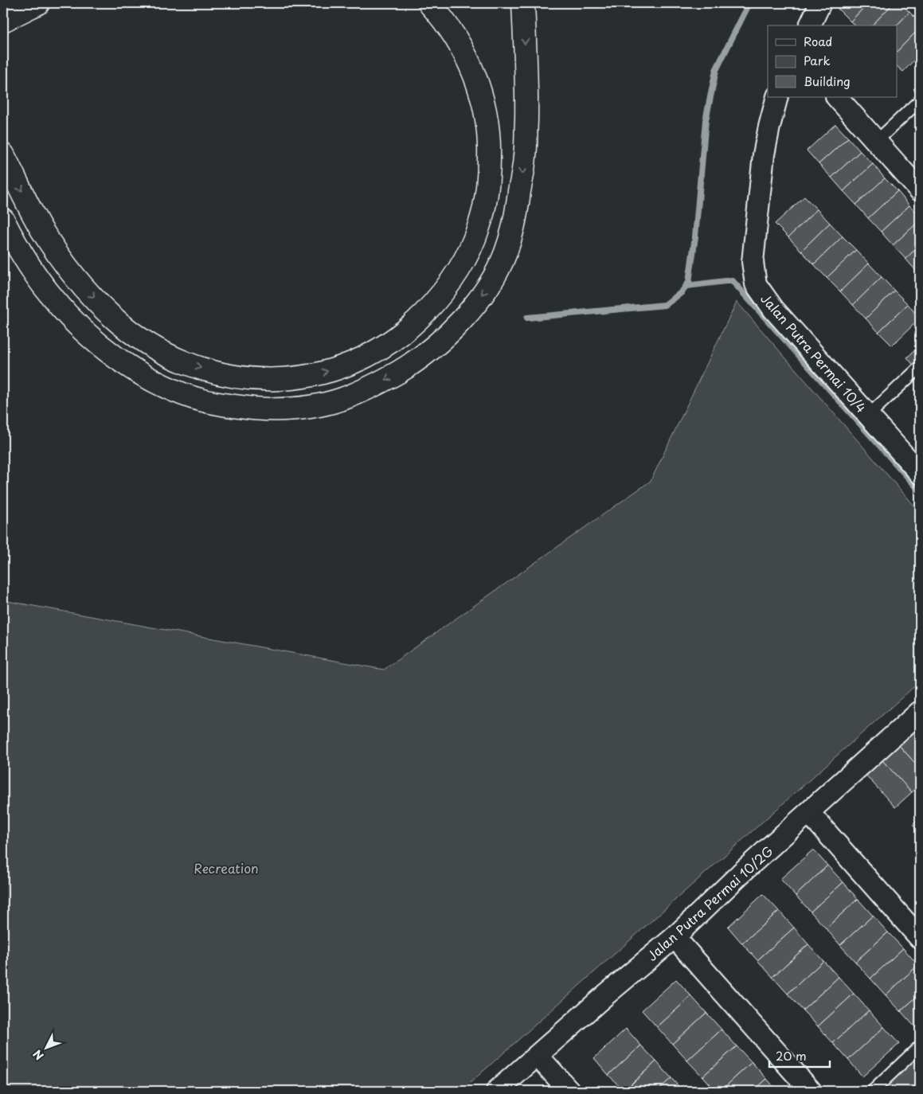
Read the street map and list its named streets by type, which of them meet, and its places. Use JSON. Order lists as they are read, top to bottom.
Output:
{
  "streets": {
    "street": ["Jalan Putra Permai 10/4", "Jalan Putra Permai 10/2G"]
  },
  "parks": ["Recreation"],
  "legend": ["Road", "Park", "Building"],
  "scale_bar": "20 m",
  "north": "bottom left"
}
